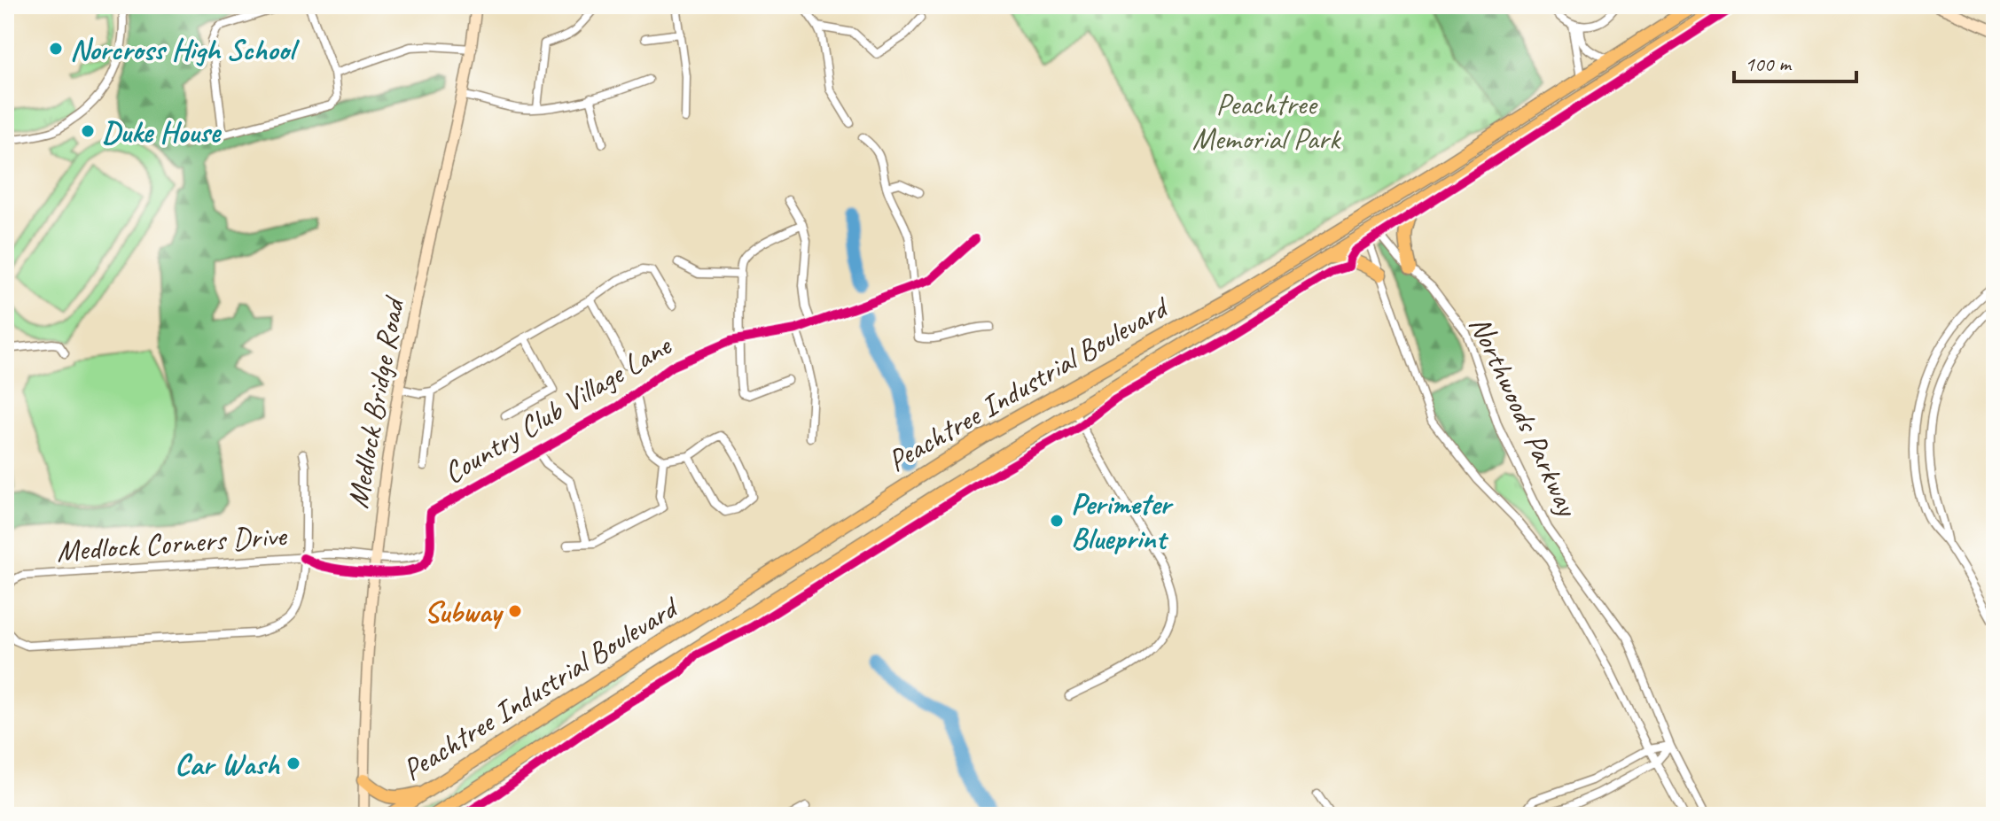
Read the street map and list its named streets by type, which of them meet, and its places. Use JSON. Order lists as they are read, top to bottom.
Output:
{
  "streets": {
    "highway": ["Peachtree Industrial Boulevard"],
    "main road": ["Medlock Bridge Road"],
    "street": ["Country Club Village Lane", "Northwoods Parkway", "Medlock Corners Drive"]
  },
  "crossings": [
    ["Medlock Bridge Road", "Medlock Corners Drive"]
  ],
  "parks": ["Peachtree Memorial Park"],
  "places": [
    "Norcross High School",
    "Duke House",
    "Perimeter Blueprint",
    "Subway",
    "Car Wash"
  ],
  "scale_bar": "100 m"
}
